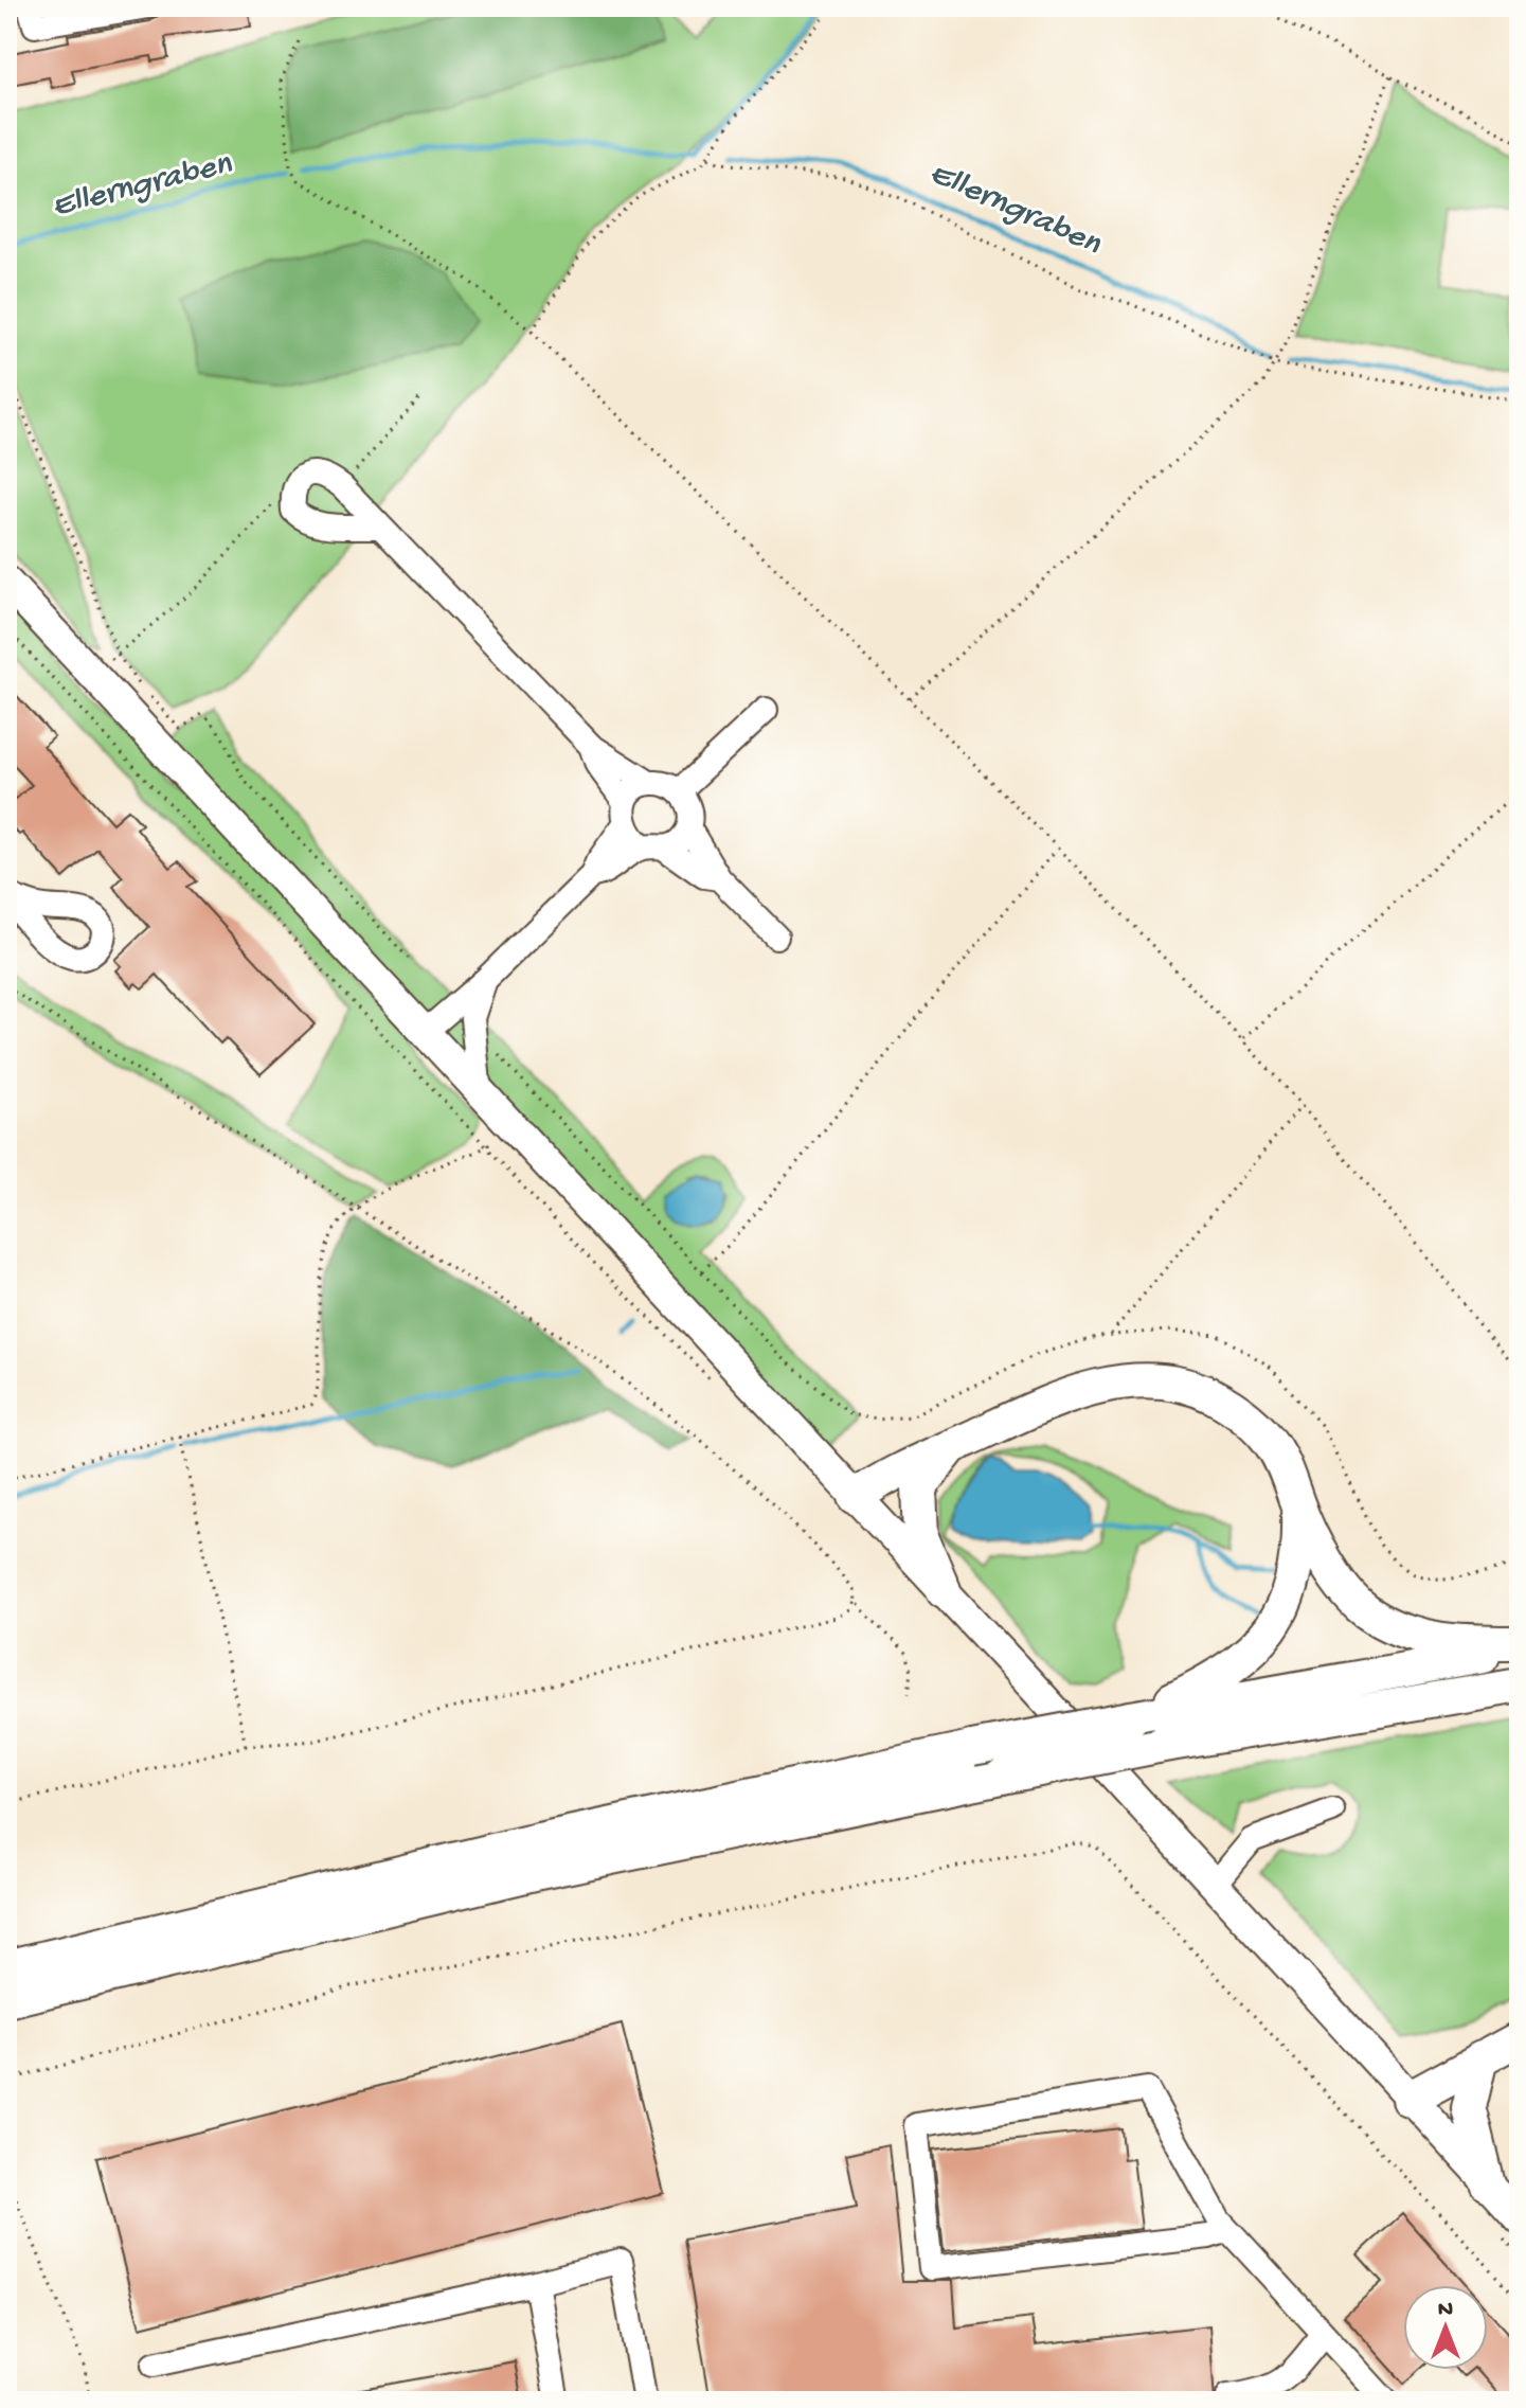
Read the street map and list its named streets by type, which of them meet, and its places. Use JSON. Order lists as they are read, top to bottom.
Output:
{
  "water": ["Ellerngraben"],
  "north": "top"
}
